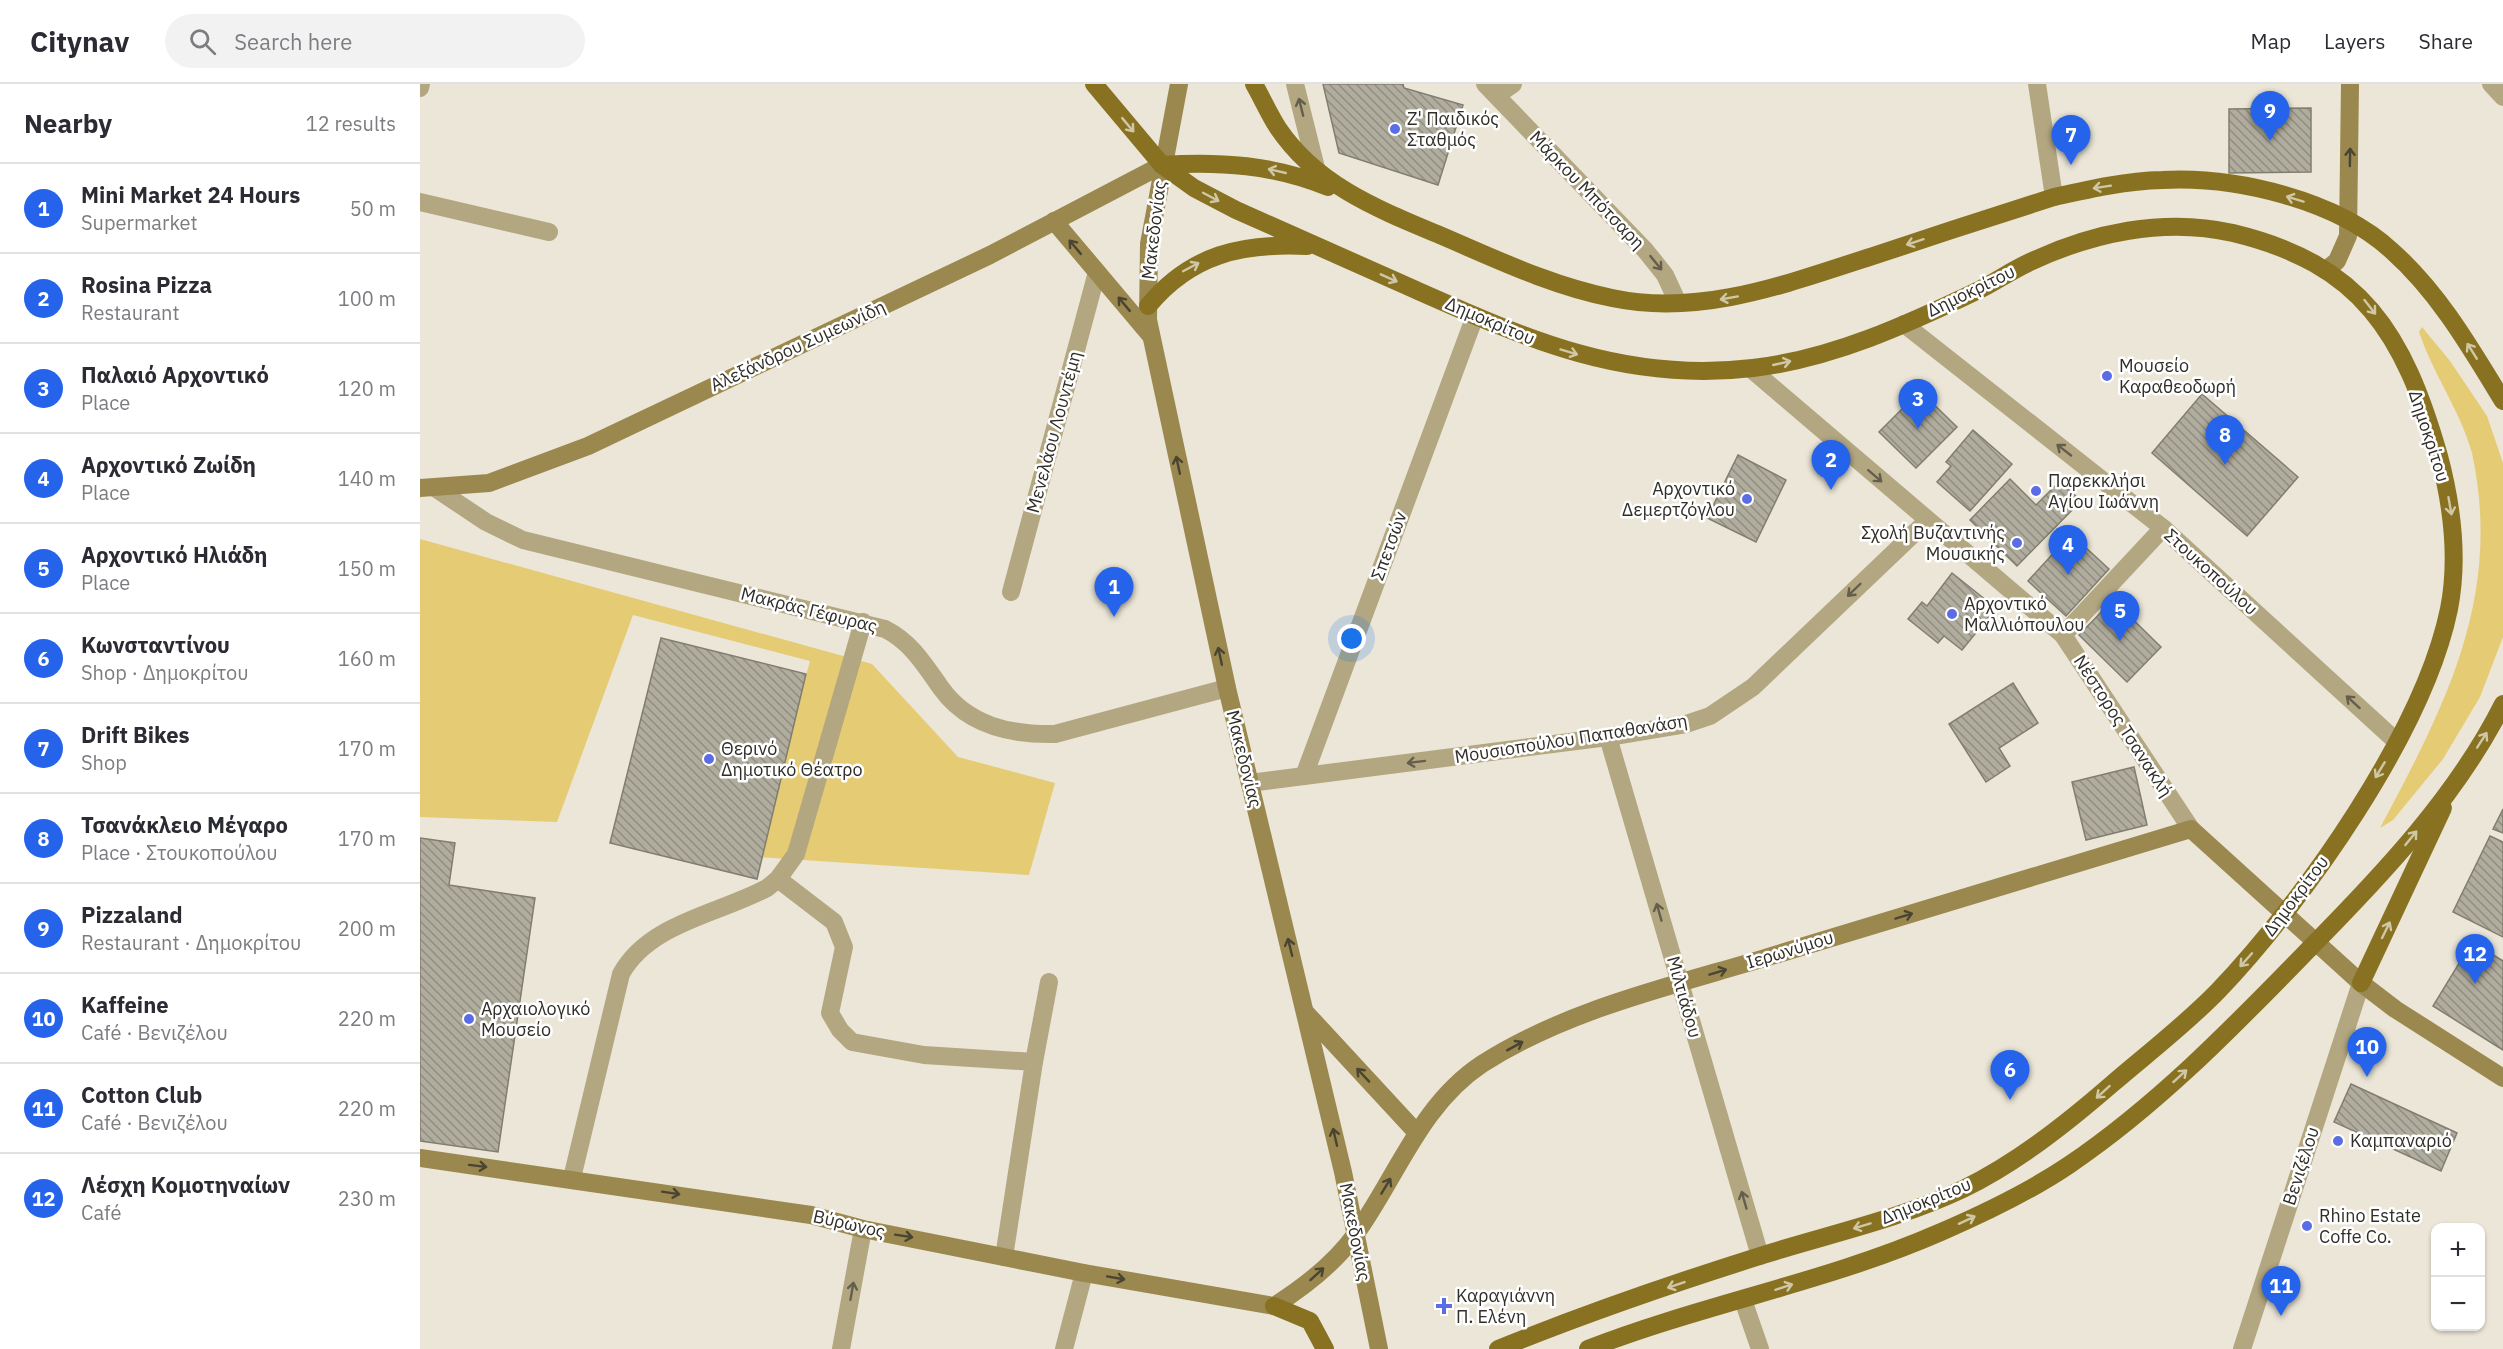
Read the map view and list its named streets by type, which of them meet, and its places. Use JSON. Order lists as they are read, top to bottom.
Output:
{
  "streets": {
    "main road": [
      "Μακεδονίας",
      "Δημοκρίτου",
      "Αλεξάνδρου Συμεωνίδη",
      "Ιερωνύμου",
      "Βύρωνος"
    ],
    "street": [
      "Μάρκου Μπότσαρη",
      "Μενελάου Λουντέμη",
      "Σπετσών",
      "Στουκοπούλου",
      "Μακράς Γέφυρας",
      "Νέστορος Τσανακλή",
      "Μουσιοπούλου Παπαθανάση",
      "Μιλτιάδου",
      "Βενιζέλου"
    ]
  },
  "crossings": [
    ["Μακεδονίας", "Δημοκρίτου"],
    ["Μακεδονίας", "Αλεξάνδρου Συμεωνίδη"],
    ["Μακεδονίας", "Μακράς Γέφυρας"],
    ["Μακεδονίας", "Μουσιοπούλου Παπαθανάση"],
    ["Μακεδονίας", "Ιερωνύμου"],
    ["Δημοκρίτου", "Αλεξάνδρου Συμεωνίδη"],
    ["Δημοκρίτου", "Σπετσών"],
    ["Δημοκρίτου", "Στουκοπούλου"],
    ["Δημοκρίτου", "Νέστορος Τσανακλή"],
    ["Δημοκρίτου", "Μιλτιάδου"],
    ["Αλεξάνδρου Συμεωνίδη", "Μακράς Γέφυρας"],
    ["Σπετσών", "Μουσιοπούλου Παπαθανάση"],
    ["Νέστορος Τσανακλή", "Μουσιοπούλου Παπαθανάση"],
    ["Νέστορος Τσανακλή", "Ιερωνύμου"],
    ["Μουσιοπούλου Παπαθανάση", "Μιλτιάδου"],
    ["Ιερωνύμου", "Μιλτιάδου"],
    ["Ιερωνύμου", "Βύρωνος"]
  ],
  "one_way": [
    "Μάρκου Μπότσαρη",
    "Μακεδονίας",
    "Στουκοπούλου",
    "Νέστορος Τσανακλή",
    "Μουσιοπούλου Παπαθανάση",
    "Ιερωνύμου",
    "Μιλτιάδου",
    "Βύρωνος"
  ],
  "places": {
    "other": [
      "Ζ' Παιδικός Σταθμός",
      "Μουσείο Καραθεοδωρή",
      "Παρεκκλήσι Αγίου Ιωάννη",
      "Αρχοντικό Δεμερτζόγλου",
      "Σχολή Βυζαντινής Μουσικής",
      "Αρχοντικό Μαλλιόπουλου",
      "Θερινό Δημοτικό Θέατρο",
      "Αρχαιολογικό Μουσείο",
      "Καμπαναριό",
      "Rhino Estate Coffe Co."
    ],
    "health": ["Καραγιάννη Π. Ελένη"]
  },
  "page": {
    "header": "Citynav",
    "search": "Search here",
    "nav": ["Map", "Layers", "Share"],
    "heading": ["Nearby", "12 results"],
    "pins": [
      "9",
      "7",
      "3",
      "8",
      "2",
      "4",
      "1",
      "5",
      "12",
      "10",
      "6",
      "11"
    ],
    "list": [
      {
        "mark": "1",
        "name": "Mini Market 24 Hours",
        "note": "Supermarket",
        "value": "50 m"
      },
      {
        "mark": "2",
        "name": "Rosina Pizza",
        "note": "Restaurant",
        "value": "100 m"
      },
      {
        "mark": "3",
        "name": "Παλαιό Αρχοντικό",
        "note": "Place",
        "value": "120 m"
      },
      {
        "mark": "4",
        "name": "Αρχοντικό Ζωίδη",
        "note": "Place",
        "value": "140 m"
      },
      {
        "mark": "5",
        "name": "Αρχοντικό Ηλιάδη",
        "note": "Place",
        "value": "150 m"
      },
      {
        "mark": "6",
        "name": "Κωνσταντίνου",
        "note": "Shop · Δημοκρίτου",
        "value": "160 m"
      },
      {
        "mark": "7",
        "name": "Drift Bikes",
        "note": "Shop",
        "value": "170 m"
      },
      {
        "mark": "8",
        "name": "Τσανάκλειο Μέγαρο",
        "note": "Place · Στουκοπούλου",
        "value": "170 m"
      },
      {
        "mark": "9",
        "name": "Pizzaland",
        "note": "Restaurant · Δημοκρίτου",
        "value": "200 m"
      },
      {
        "mark": "10",
        "name": "Kaffeine",
        "note": "Café · Βενιζέλου",
        "value": "220 m"
      },
      {
        "mark": "11",
        "name": "Cotton Club",
        "note": "Café · Βενιζέλου",
        "value": "220 m"
      },
      {
        "mark": "12",
        "name": "Λέσχη Κομοτηναίων",
        "note": "Café",
        "value": "230 m"
      }
    ],
    "map_buttons": ["+", "−"]
  }
}
